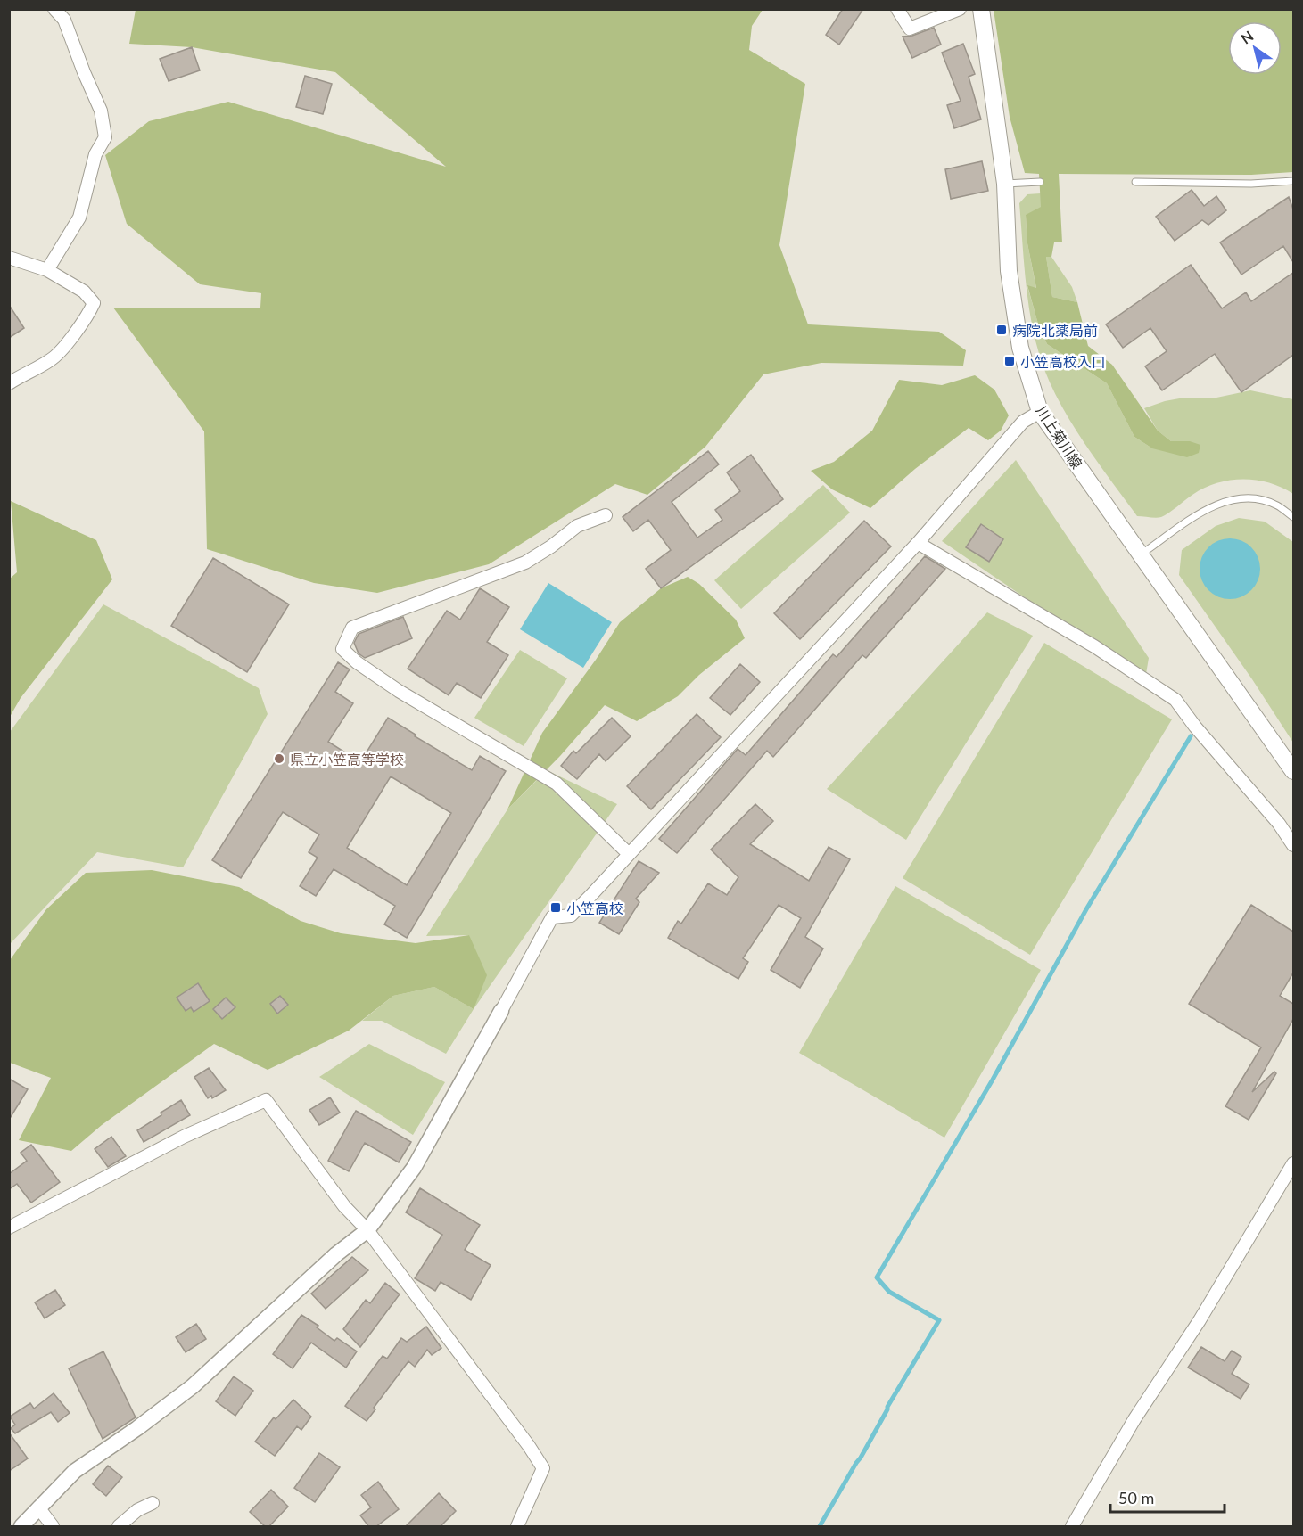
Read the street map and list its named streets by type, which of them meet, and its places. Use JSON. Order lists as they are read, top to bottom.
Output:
{
  "streets": {
    "main road": ["川上菊川線"]
  },
  "places": {
    "transit": ["病院北薬局前", "小笠高校入口", "小笠高校"],
    "other": ["県立小笠高等学校"]
  },
  "scale_bar": "50 m",
  "north": "top left"
}
